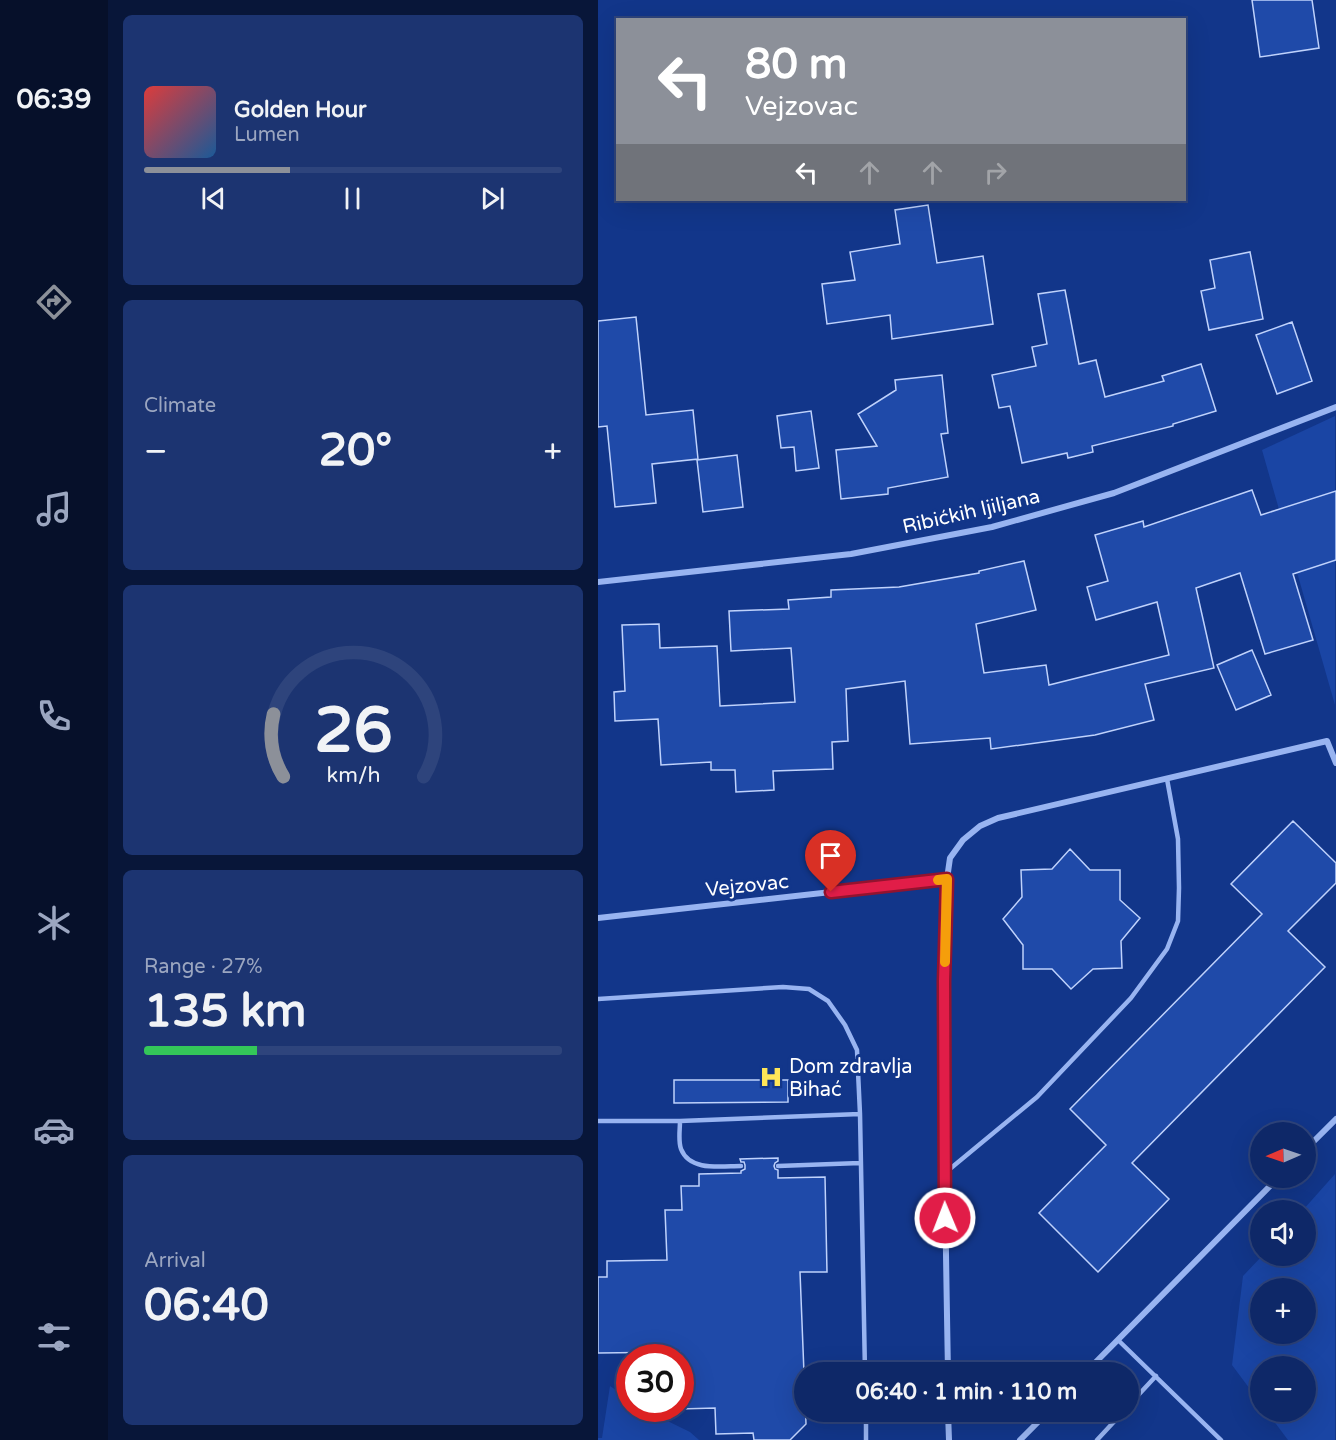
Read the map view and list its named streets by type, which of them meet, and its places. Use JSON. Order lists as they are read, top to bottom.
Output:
{
  "streets": {
    "street": ["Ribićkih ljiljana", "Vejzovac"]
  },
  "places": {
    "hospital": ["Dom zdravlja Bihać"]
  },
  "north": "left",
  "page": {
    "tabs": "06:39",
    "turn": ["80 m", "Vejzovac"],
    "song": ["Golden Hour", "Lumen"],
    "tile": [
      "Climate",
      ["Range · 27%", "135 km"],
      ["Arrival", "06:40"]
    ],
    "heat": ["−", "20°", "+"],
    "map_buttons": ["+", "−"],
    "limit": "30",
    "trip": "06:40 · 1 min · 110 m",
    "gauge": ["26", "km/h"]
  }
}
